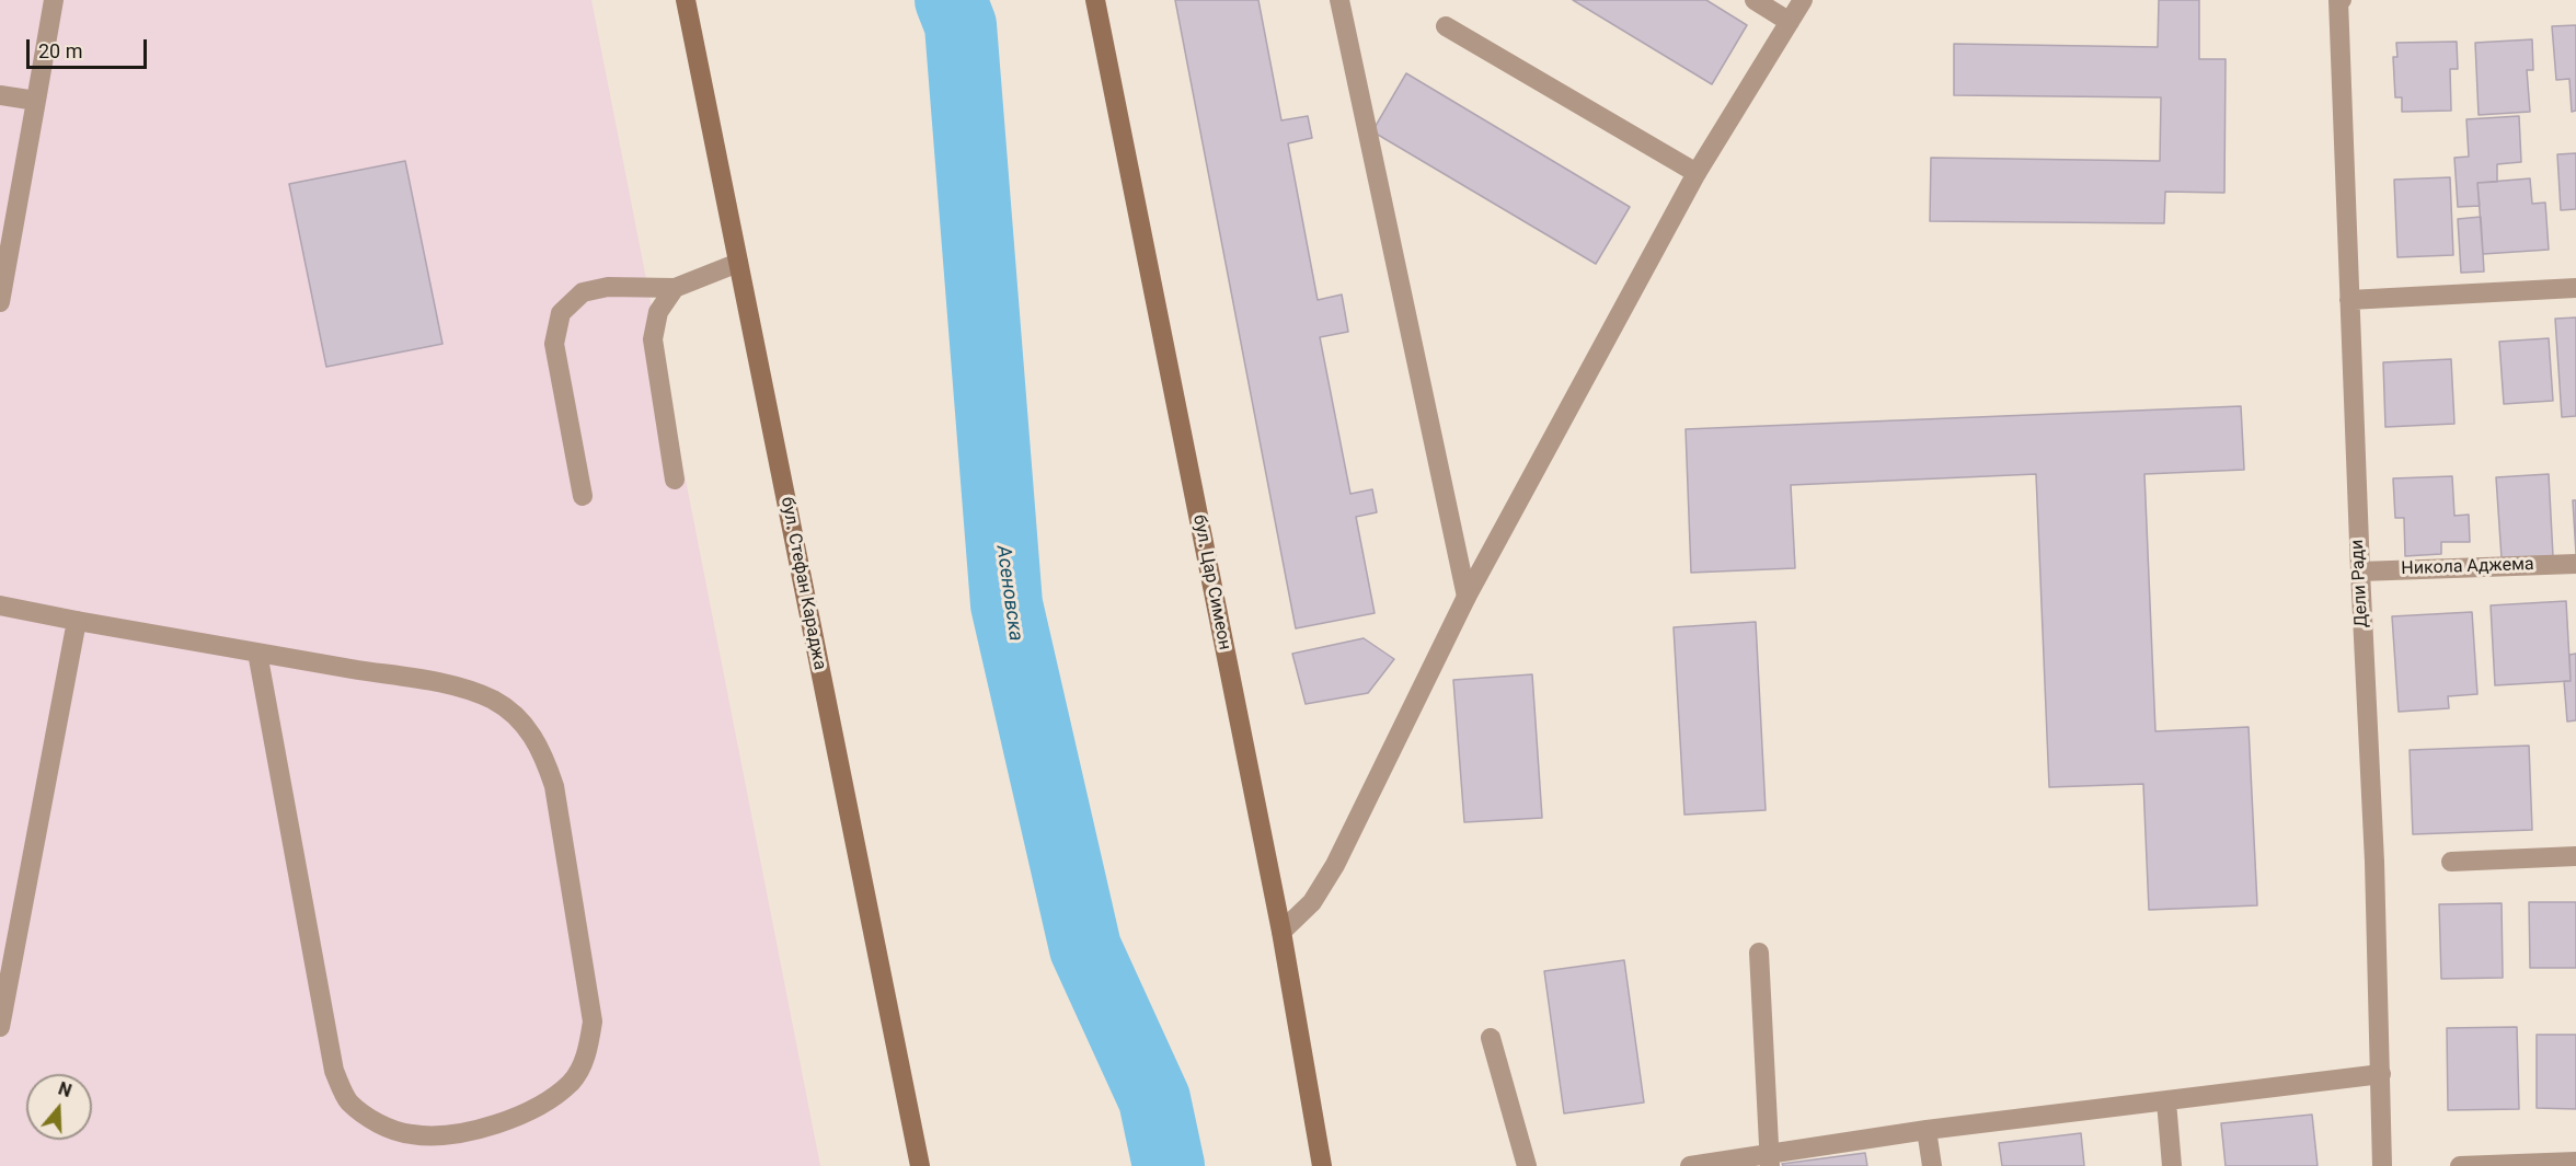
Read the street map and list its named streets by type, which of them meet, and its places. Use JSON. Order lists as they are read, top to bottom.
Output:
{
  "streets": {
    "main road": ["бул. Цар Симеон", "бул. Стефан Караджа"],
    "street": ["Никола Аджема", "Дели Ради"]
  },
  "crossings": [
    ["Никола Аджема", "Дели Ради"]
  ],
  "water": ["Асеновска"],
  "scale_bar": "20 m",
  "north": "top"
}
